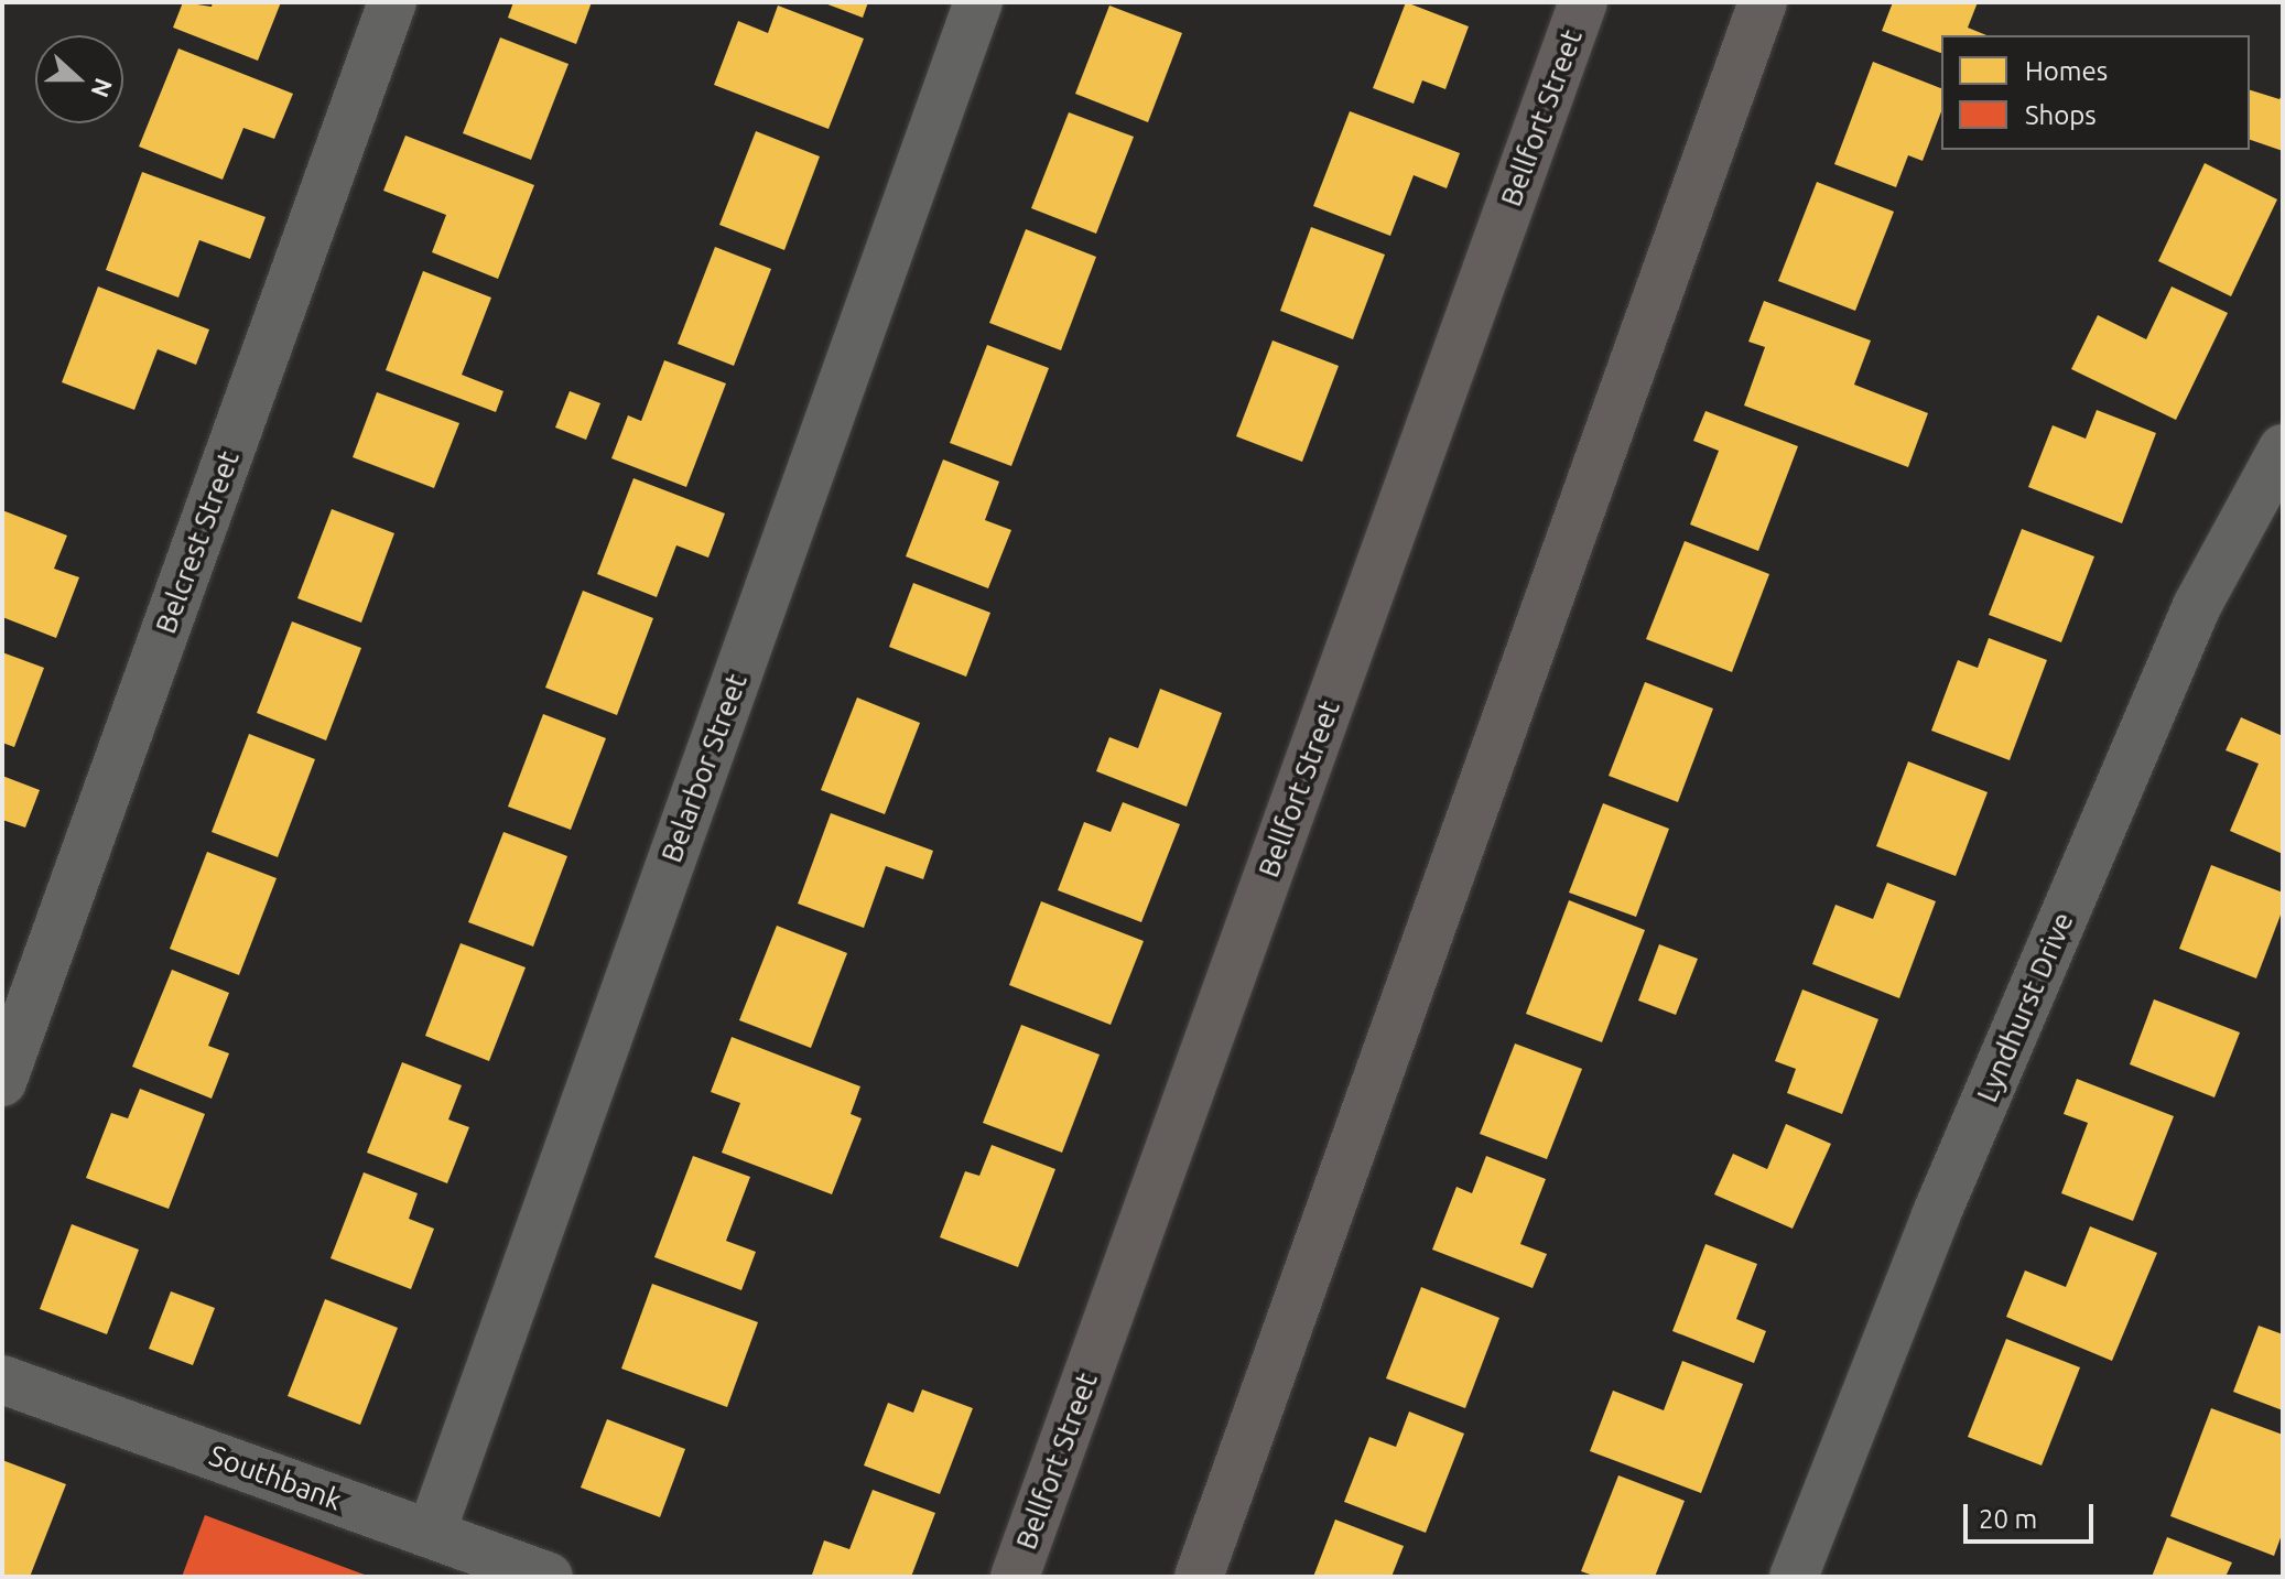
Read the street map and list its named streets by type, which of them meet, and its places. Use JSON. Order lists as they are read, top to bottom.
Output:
{
  "streets": {
    "main road": ["Bellfort Street"],
    "street": [
      "Belcrest Street",
      "Belarbor Street",
      "Lyndhurst Drive",
      "Southbank"
    ]
  },
  "crossings": [
    ["Belarbor Street", "Southbank"]
  ],
  "legend": ["Homes", "Shops"],
  "scale_bar": "20 m",
  "north": "right"
}
